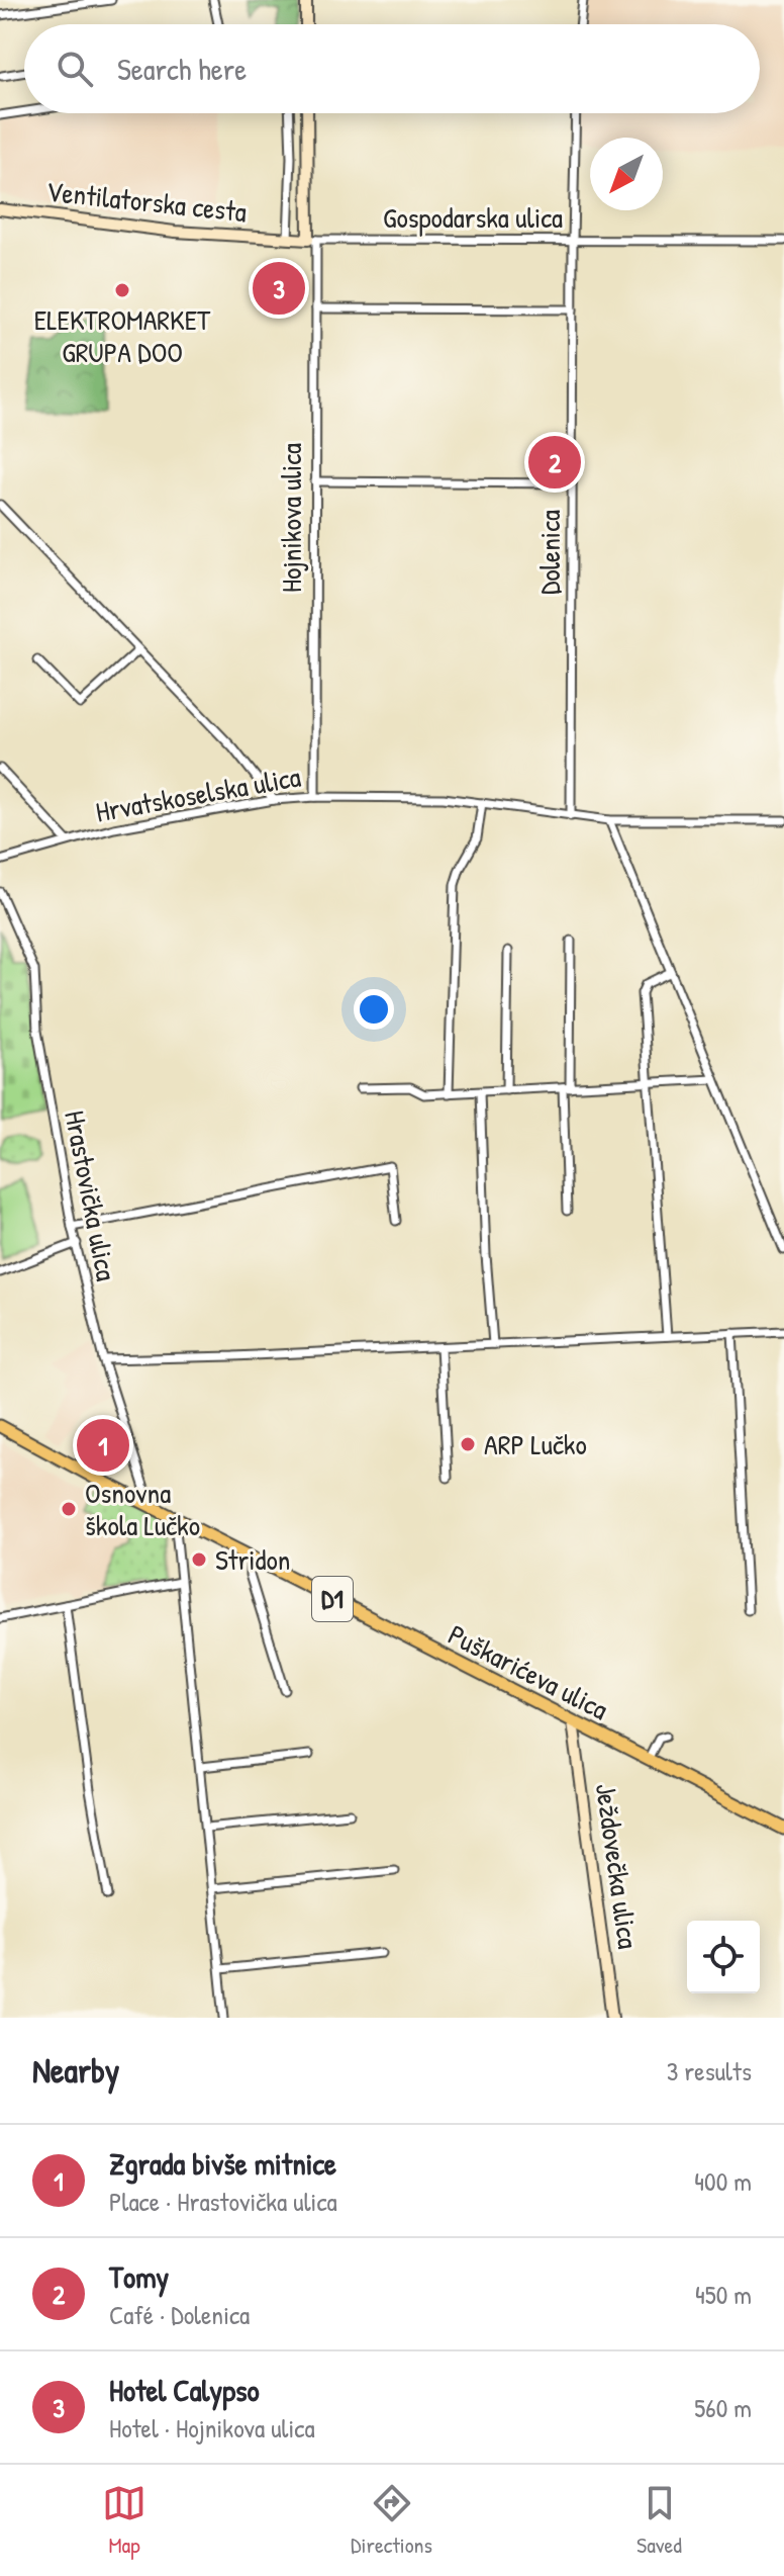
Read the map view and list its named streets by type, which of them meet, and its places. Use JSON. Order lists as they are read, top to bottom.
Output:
{
  "streets": {
    "main road": [
      "Ventilatorska cesta",
      "Hojnikova ulica",
      "D1",
      "Puškarićeva ulica",
      "Ježdovečka ulica"
    ],
    "street": [
      "Gospodarska ulica",
      "Dolenica",
      "Hrvatskoselska ulica",
      "Hrastovička ulica"
    ]
  },
  "crossings": [
    ["Ventilatorska cesta", "Gospodarska ulica"],
    ["Ventilatorska cesta", "Hojnikova ulica"],
    ["Gospodarska ulica", "Hojnikova ulica"],
    ["Gospodarska ulica", "Dolenica"],
    ["Hojnikova ulica", "Hrvatskoselska ulica"],
    ["Dolenica", "Hrvatskoselska ulica"],
    ["Hrastovička ulica", "Puškarićeva ulica"],
    ["Puškarićeva ulica", "Ježdovečka ulica"]
  ],
  "places": [
    "ELEKTROMARKET GRUPA DOO",
    "ARP Lučko",
    "Osnovna škola Lučko",
    "Stridon"
  ],
  "north": "bottom left",
  "page": {
    "search": "Search here",
    "pins": ["3", "2", "1"],
    "heading": ["Nearby", "3 results"],
    "list": [
      {
        "mark": "1",
        "name": "Zgrada bivše mitnice",
        "note": "Place · Hrastovička ulica",
        "value": "400 m"
      },
      {
        "mark": "2",
        "name": "Tomy",
        "note": "Café · Dolenica",
        "value": "450 m"
      },
      {
        "mark": "3",
        "name": "Hotel Calypso",
        "note": "Hotel · Hojnikova ulica",
        "value": "560 m"
      }
    ],
    "nav": ["Map", "Directions", "Saved"]
  }
}
